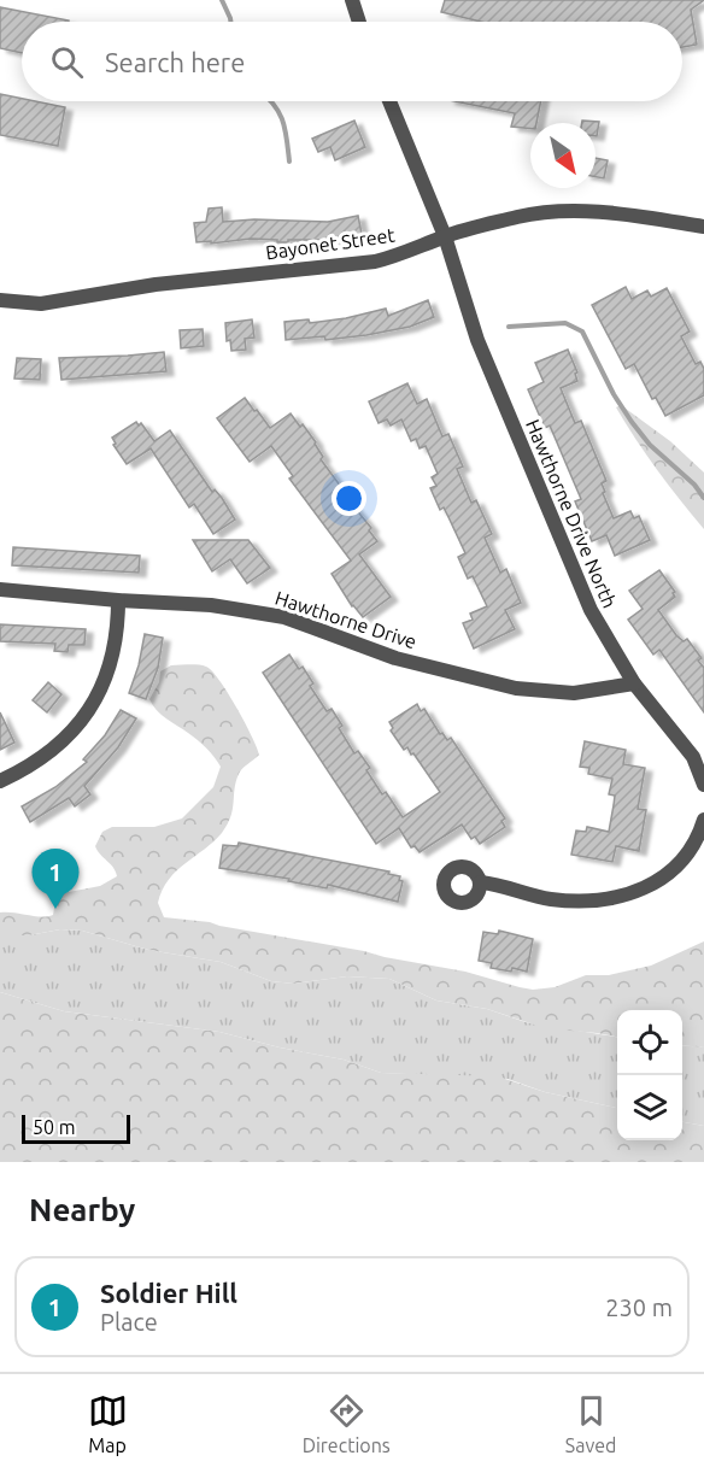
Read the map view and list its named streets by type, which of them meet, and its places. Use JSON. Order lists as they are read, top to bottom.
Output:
{
  "streets": {
    "street": ["Bayonet Street", "Hawthorne Drive North", "Hawthorne Drive"]
  },
  "crossings": [
    ["Bayonet Street", "Hawthorne Drive North"],
    ["Hawthorne Drive North", "Hawthorne Drive"]
  ],
  "scale_bar": "50 m",
  "north": "bottom right",
  "page": {
    "search": "Search here",
    "pins": "1",
    "scale": "50 m",
    "heading": "Nearby",
    "list": [
      {
        "mark": "1",
        "name": "Soldier Hill",
        "note": "Place",
        "value": "230 m"
      }
    ],
    "nav": ["Map", "Directions", "Saved"]
  }
}
